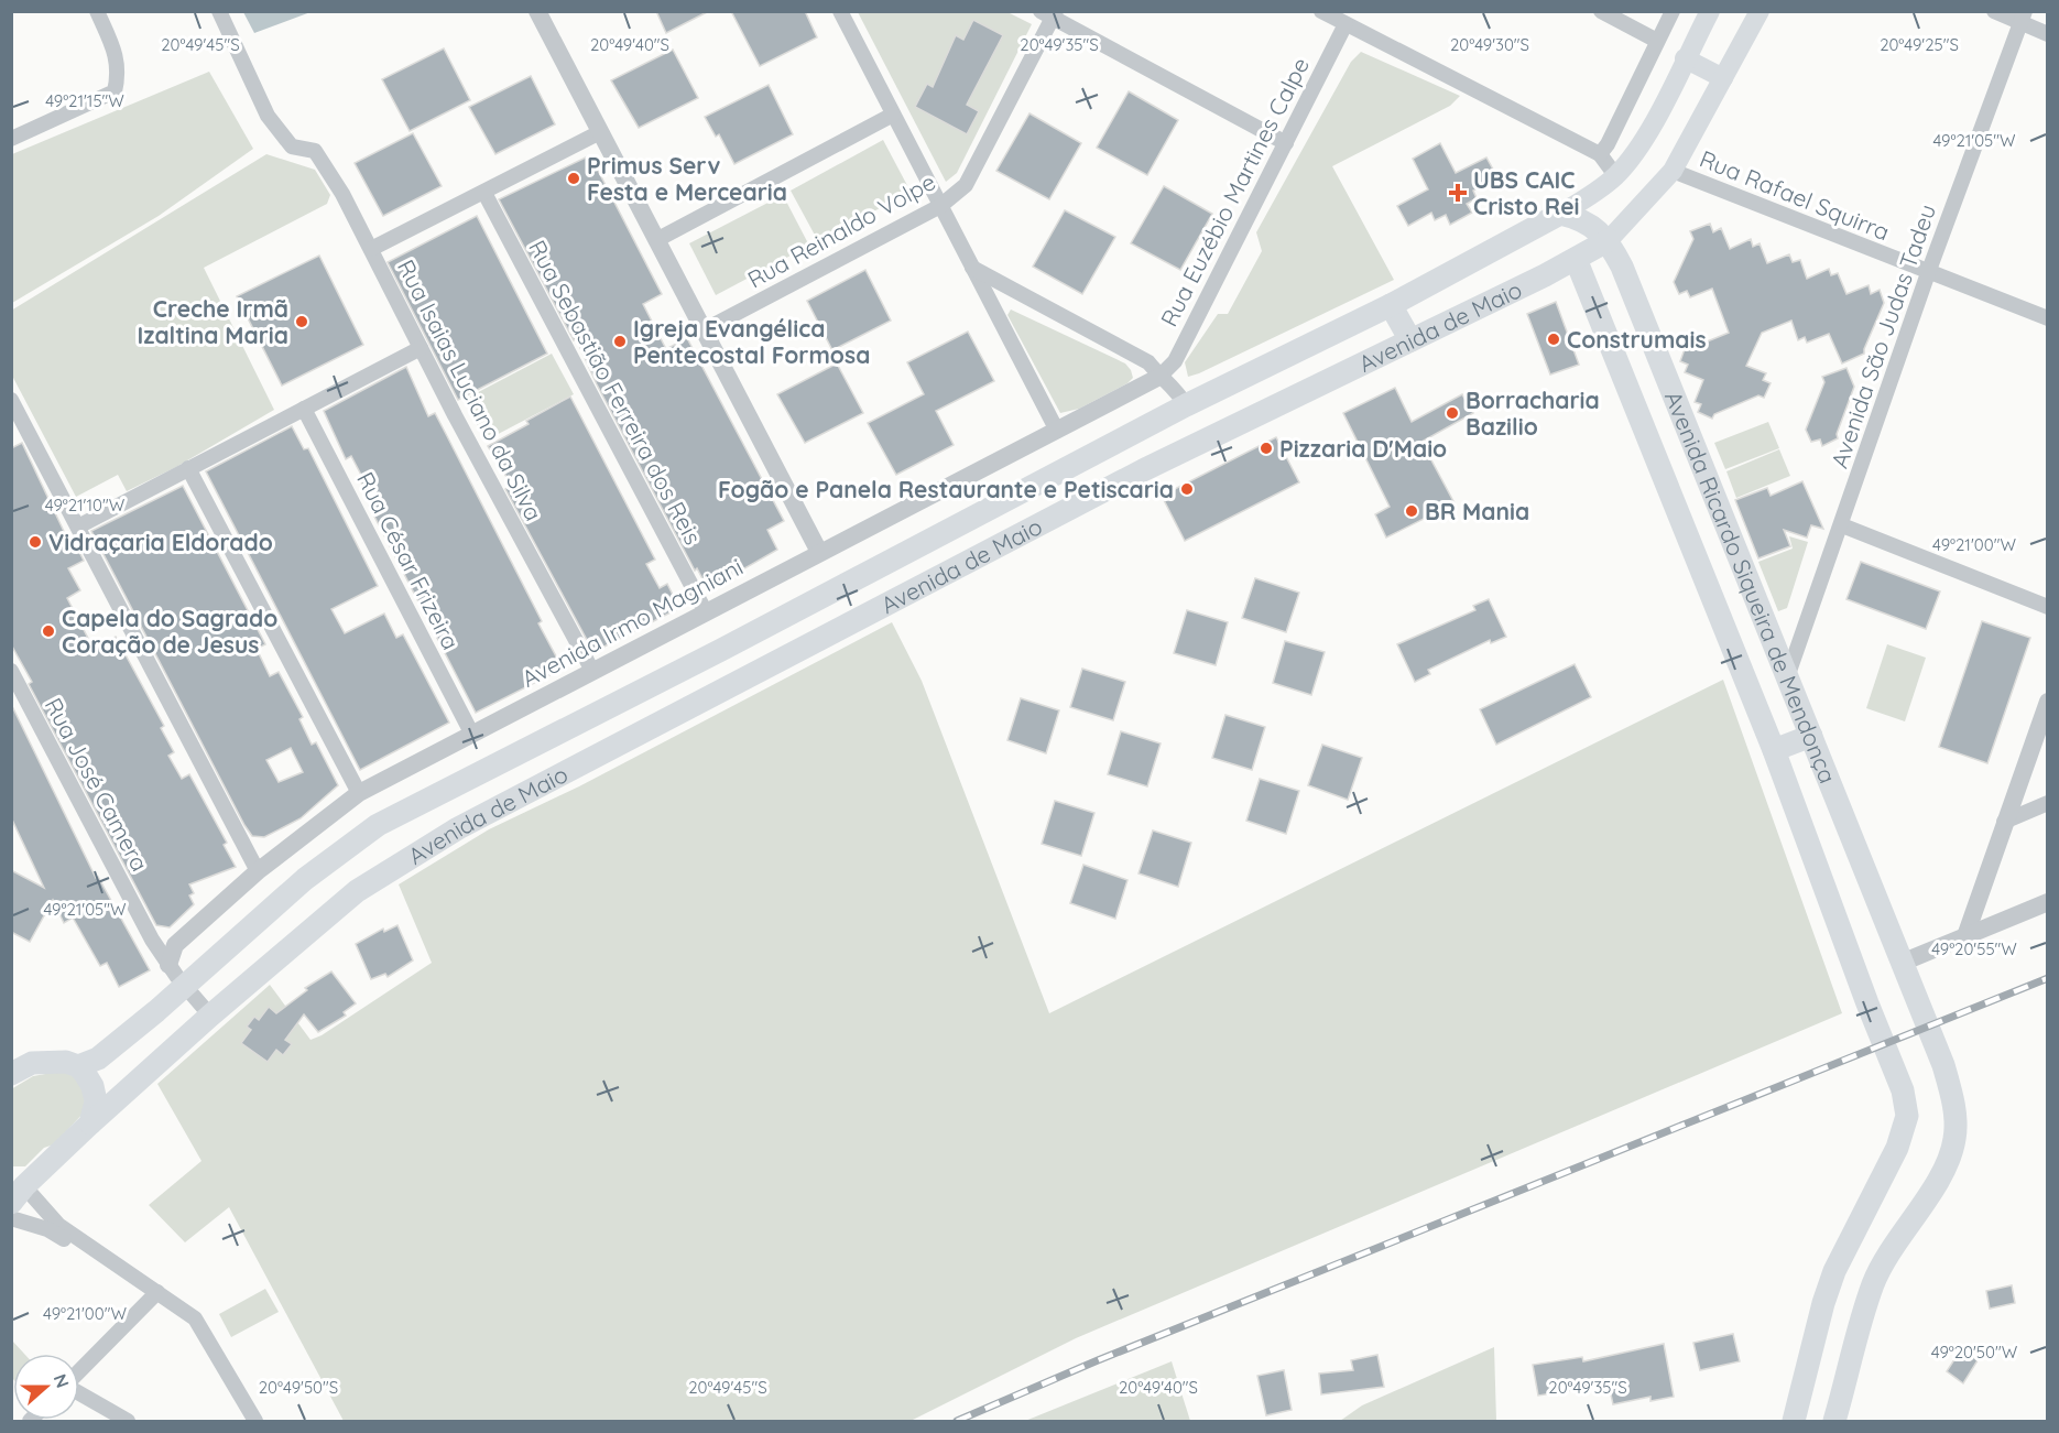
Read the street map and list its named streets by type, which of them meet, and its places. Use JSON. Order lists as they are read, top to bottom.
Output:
{
  "streets": {
    "main road": ["Avenida de Maio", "Avenida Ricardo Siqueira de Mendonça"],
    "street": [
      "Rua Euzébio Martines Calpe",
      "Rua Rafael Squirra",
      "Rua Reinaldo Volpe",
      "Avenida São Judas Tadeu",
      "Rua Isaias Luciano da Silva",
      "Rua Sebastião Ferreira dos Reis",
      "Rua César Frizeira",
      "Avenida Irmo Magniani",
      "Rua José Camera"
    ]
  },
  "crossings": [
    ["Rua Euzébio Martines Calpe", "Avenida Irmo Magniani"],
    ["Rua Rafael Squirra", "Avenida de Maio"],
    ["Rua Rafael Squirra", "Avenida São Judas Tadeu"],
    ["Avenida de Maio", "Avenida Ricardo Siqueira de Mendonça"],
    ["Avenida de Maio", "Rua José Camera"],
    ["Avenida São Judas Tadeu", "Avenida Ricardo Siqueira de Mendonça"],
    ["Rua Isaias Luciano da Silva", "Avenida Irmo Magniani"],
    ["Rua Sebastião Ferreira dos Reis", "Avenida Irmo Magniani"],
    ["Rua César Frizeira", "Avenida Irmo Magniani"],
    ["Avenida Irmo Magniani", "Rua José Camera"]
  ],
  "places": {
    "other": [
      "Primus Serv Festa e Mercearia",
      "Creche Irmã Izaltina Maria",
      "Construmais",
      "Igreja Evangélica Pentecostal Formosa",
      "Borracharia Bazilio",
      "Pizzaria D'Maio",
      "Fogão e Panela Restaurante e Petiscaria",
      "BR Mania",
      "Vidraçaria Eldorado",
      "Capela do Sagrado Coração de Jesus"
    ],
    "health": ["UBS CAIC Cristo Rei"]
  },
  "north": "right",
  "coordinates": [
    "20°49'45\"S",
    "20°49'40\"S",
    "20°49'35\"S",
    "20°49'30\"S",
    "20°49'25\"S",
    "49°21'15\"W",
    "49°21'05\"W",
    "49°21'10\"W",
    "49°21'00\"W",
    "49°20'55\"W",
    "49°20'50\"W",
    "20°49'50\"S"
  ]
}
